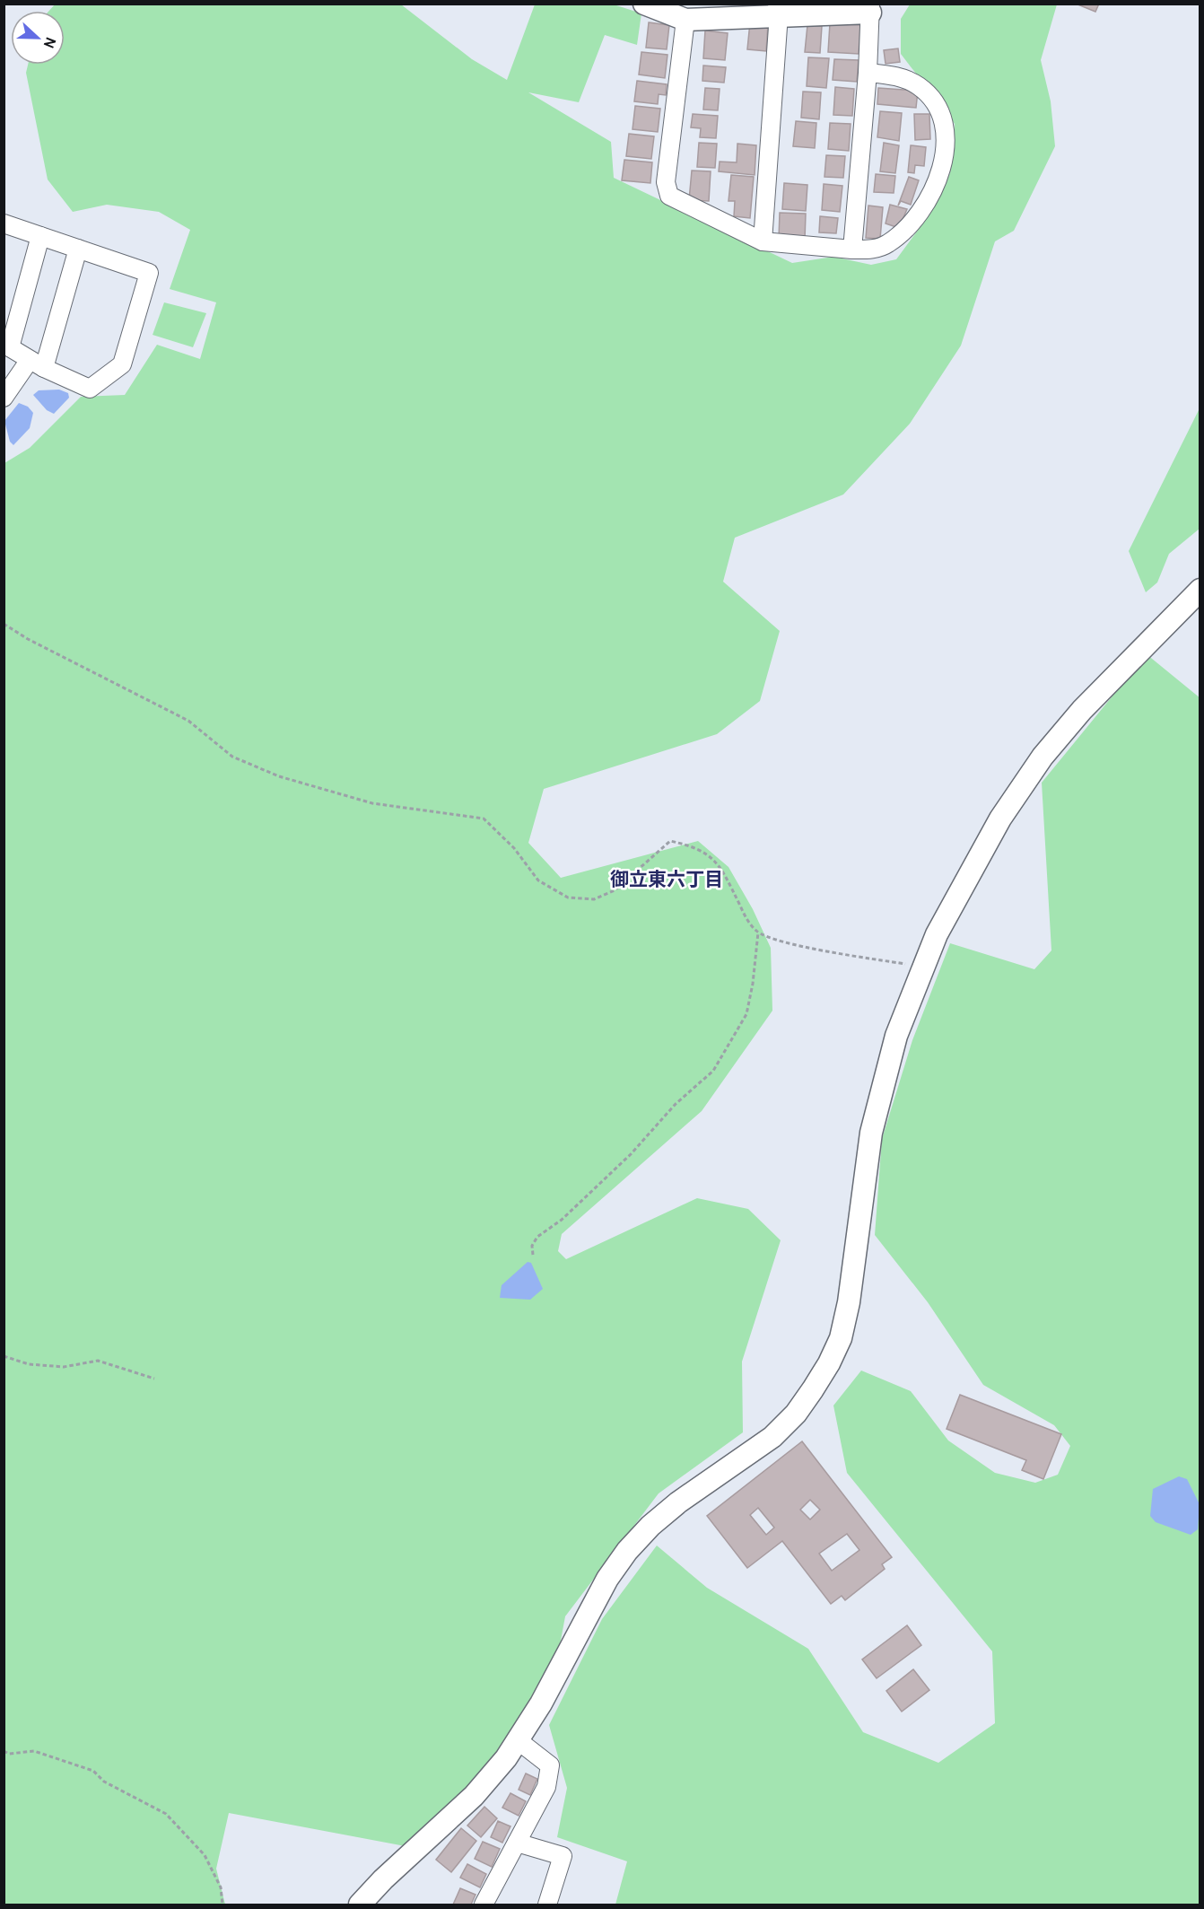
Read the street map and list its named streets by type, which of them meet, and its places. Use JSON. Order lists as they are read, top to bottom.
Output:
{
  "districts": ["御立東六丁目"],
  "north": "right"
}
